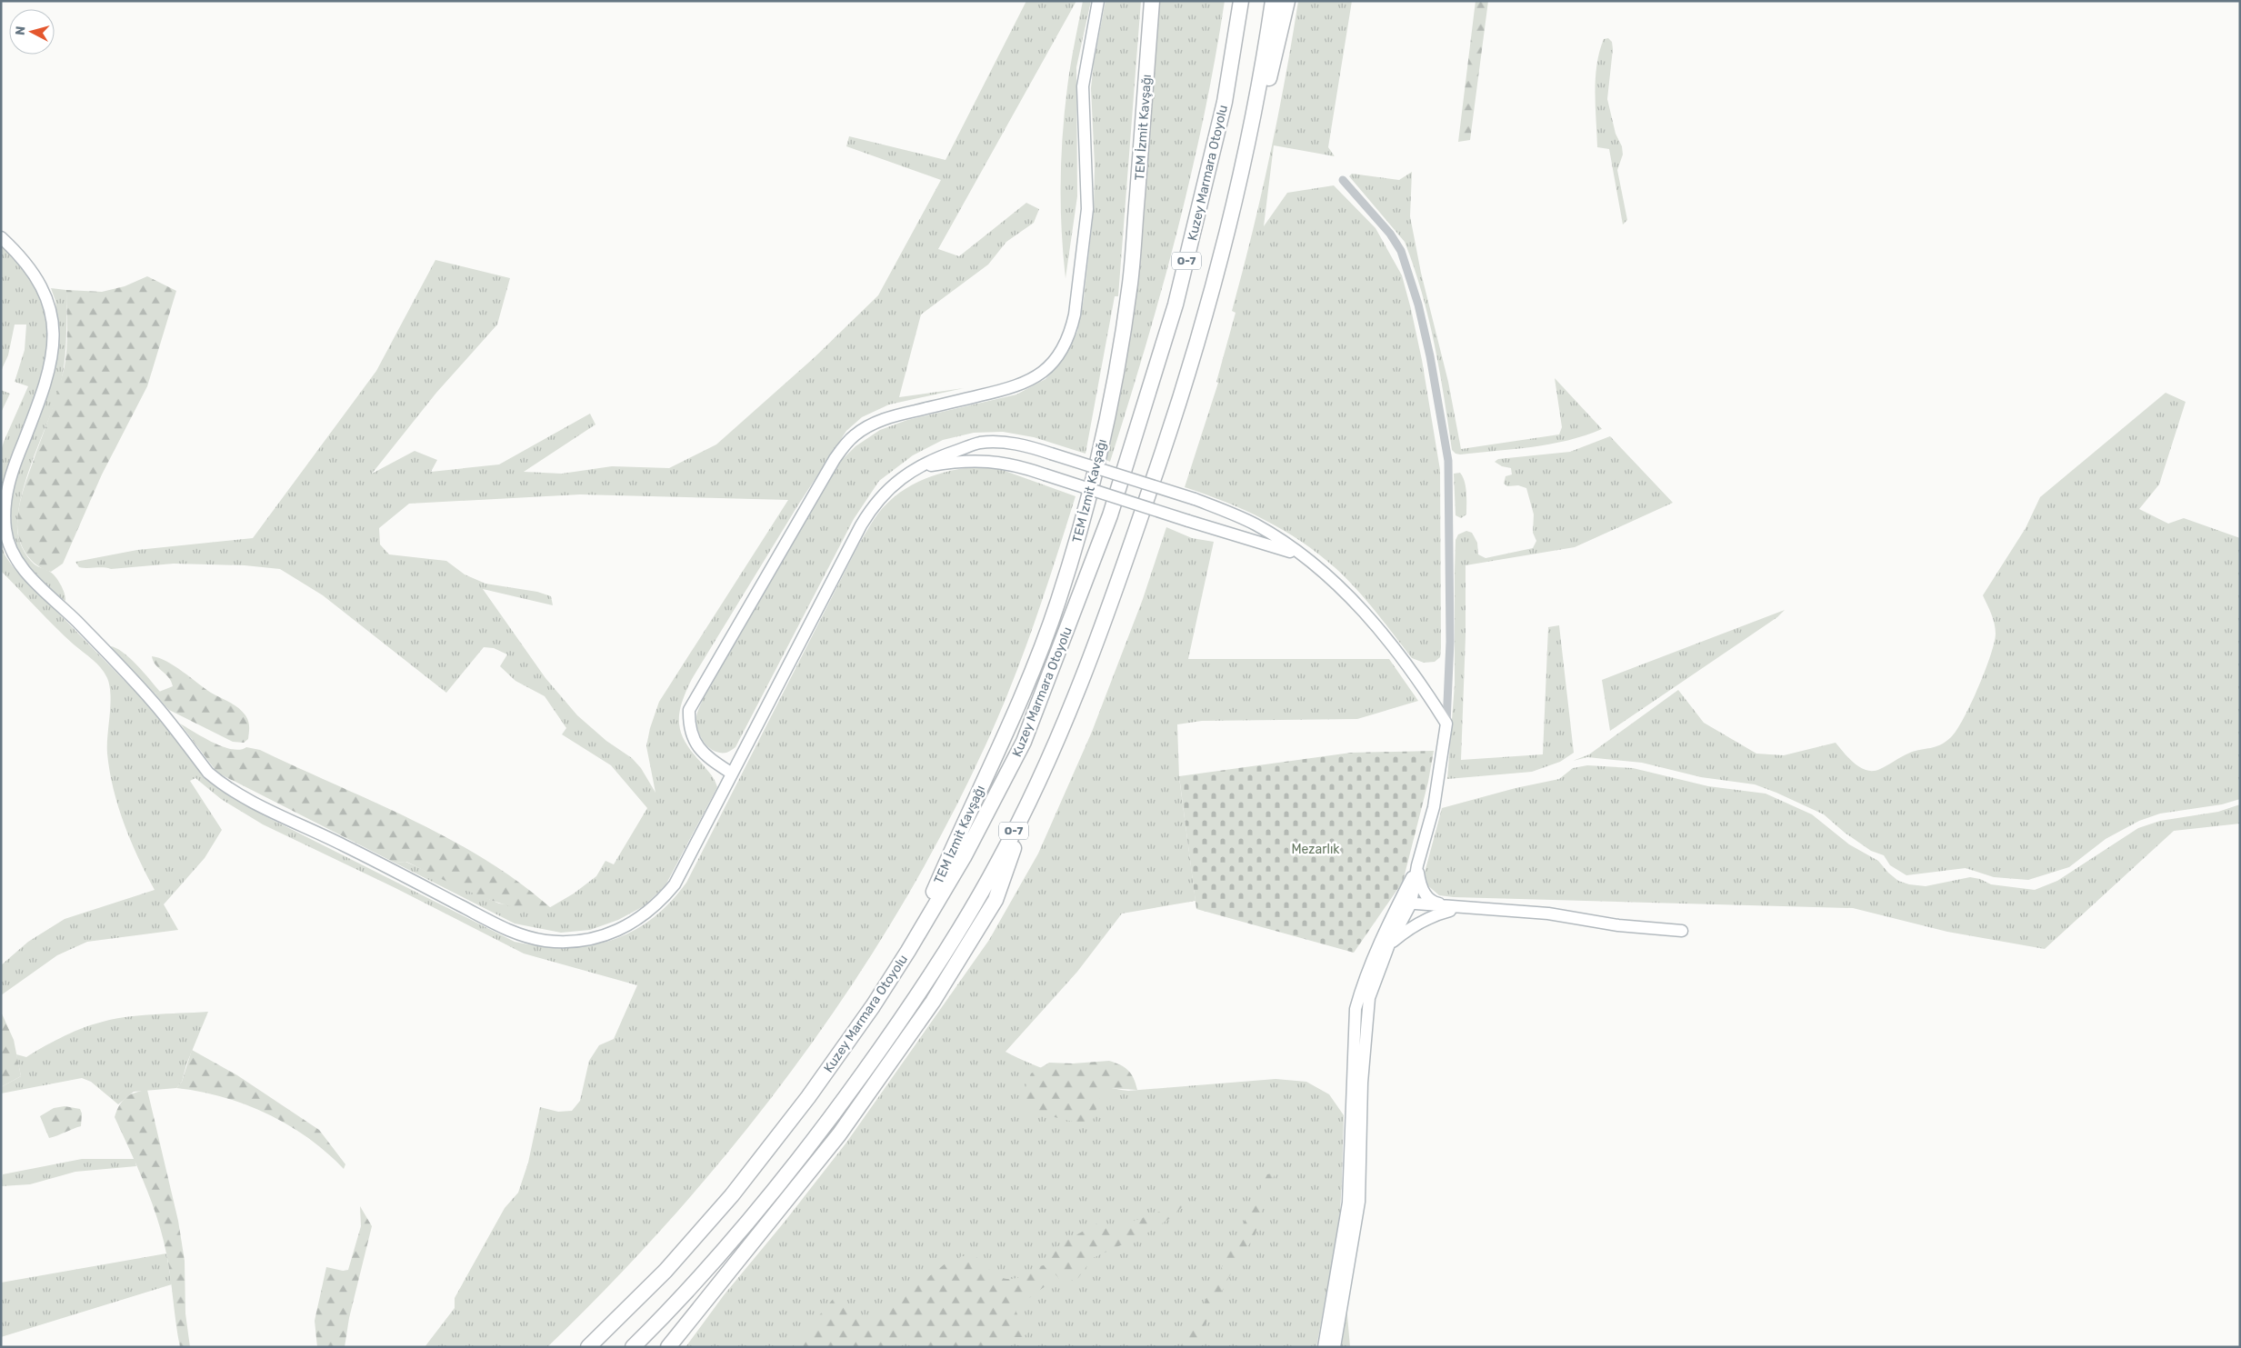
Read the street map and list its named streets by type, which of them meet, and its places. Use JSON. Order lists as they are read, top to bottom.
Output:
{
  "streets": {
    "highway": ["TEM İzmit Kavşağı", "Kuzey Marmara Otoyolu", "O-7"]
  },
  "crossings": [
    ["TEM İzmit Kavşağı", "Kuzey Marmara Otoyolu"]
  ],
  "parks": ["Mezarlık"],
  "north": "left"
}
